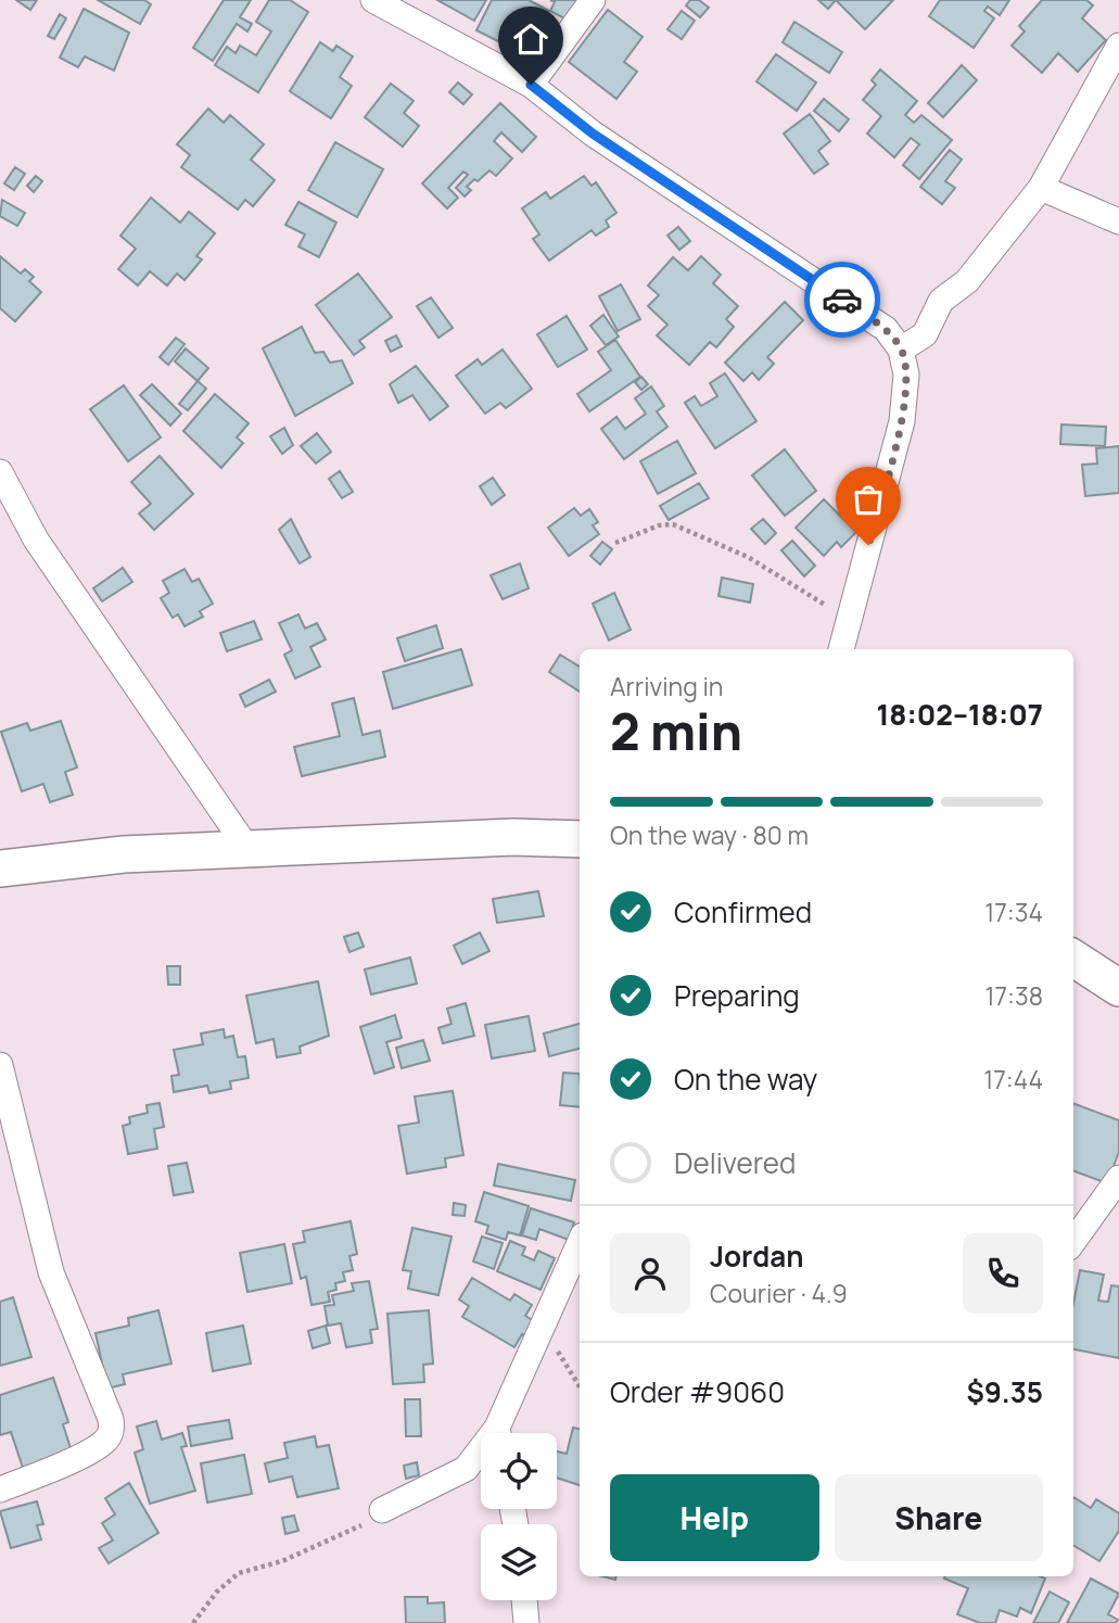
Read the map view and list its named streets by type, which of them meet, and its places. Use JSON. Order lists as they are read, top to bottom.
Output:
{
  "page": {
    "heading": ["2 min", "Arriving in", "18:02–18:07"],
    "panel": [
      "Jordan",
      "Courier · 4.9",
      "Order #9060",
      "$9.35"
    ],
    "bar": "On the way · 80 m",
    "list": [
      ["Confirmed", "17:34"],
      ["Preparing", "17:38"],
      ["On the way", "17:44"],
      "Delivered"
    ],
    "buttons": ["Help", "Share"]
  }
}
